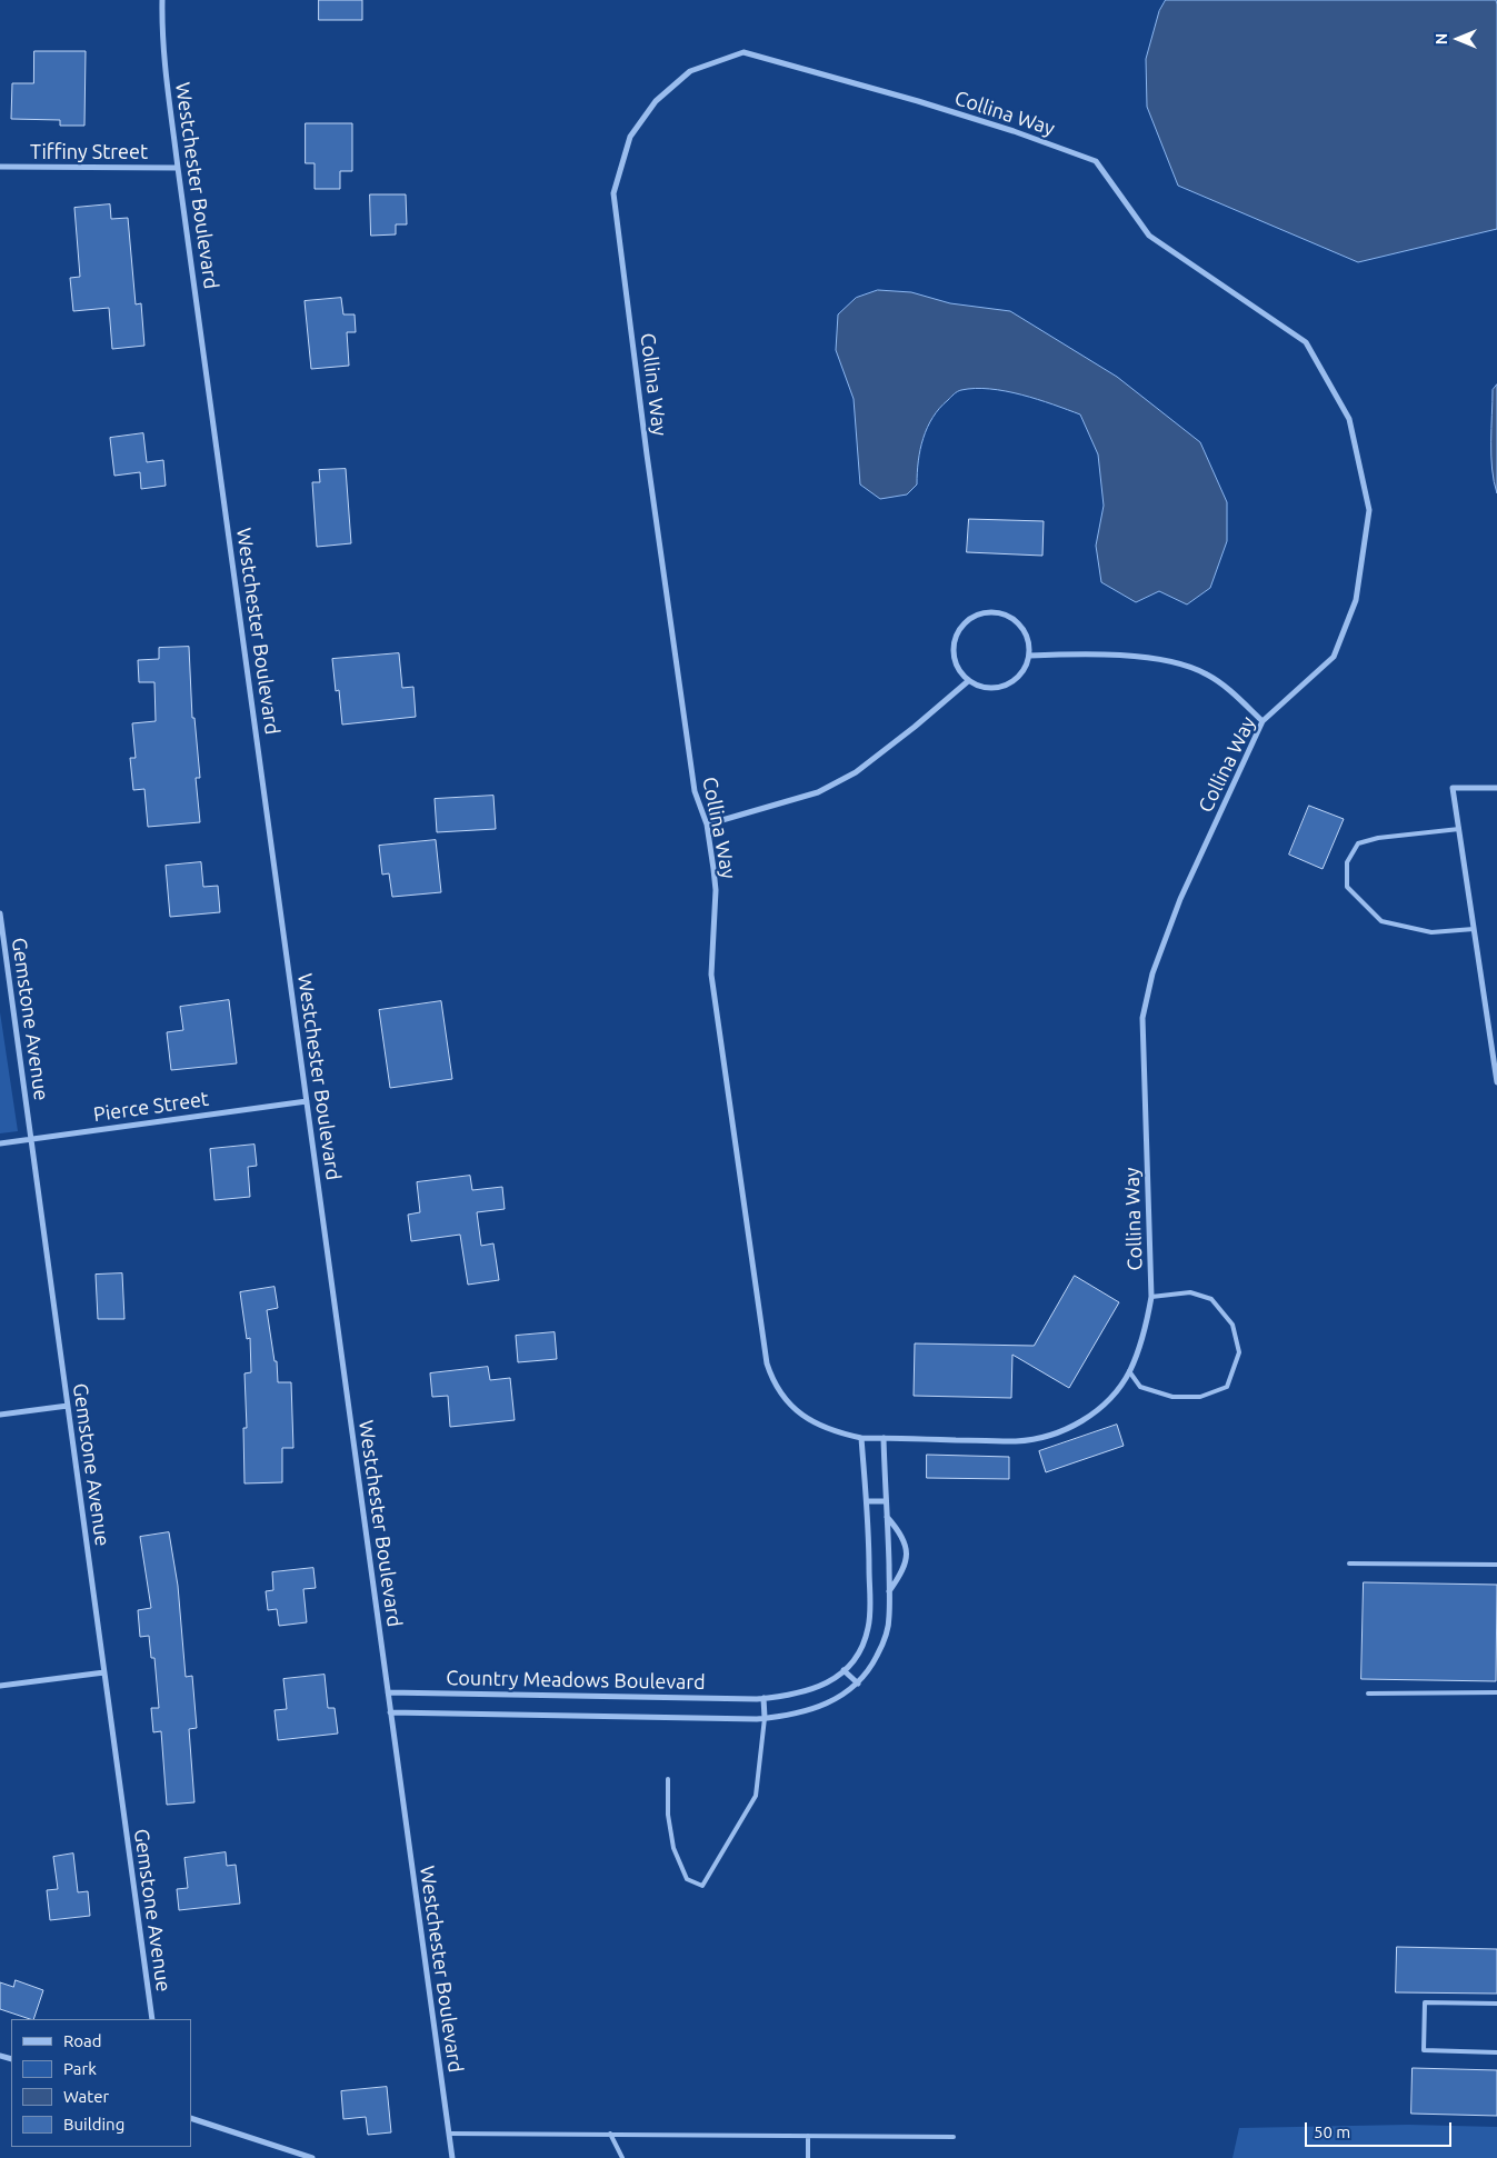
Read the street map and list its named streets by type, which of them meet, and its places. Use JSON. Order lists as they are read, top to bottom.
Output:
{
  "streets": {
    "street": [
      "Collina Way",
      "Tiffiny Street",
      "Westchester Boulevard",
      "Gemstone Avenue",
      "Pierce Street",
      "Country Meadows Boulevard"
    ]
  },
  "crossings": [
    ["Collina Way", "Country Meadows Boulevard"],
    ["Tiffiny Street", "Westchester Boulevard"],
    ["Westchester Boulevard", "Pierce Street"],
    ["Westchester Boulevard", "Country Meadows Boulevard"],
    ["Gemstone Avenue", "Pierce Street"]
  ],
  "legend": [
    "Road",
    "Park",
    "Water",
    "Building"
  ],
  "scale_bar": "50 m",
  "north": "left"
}
